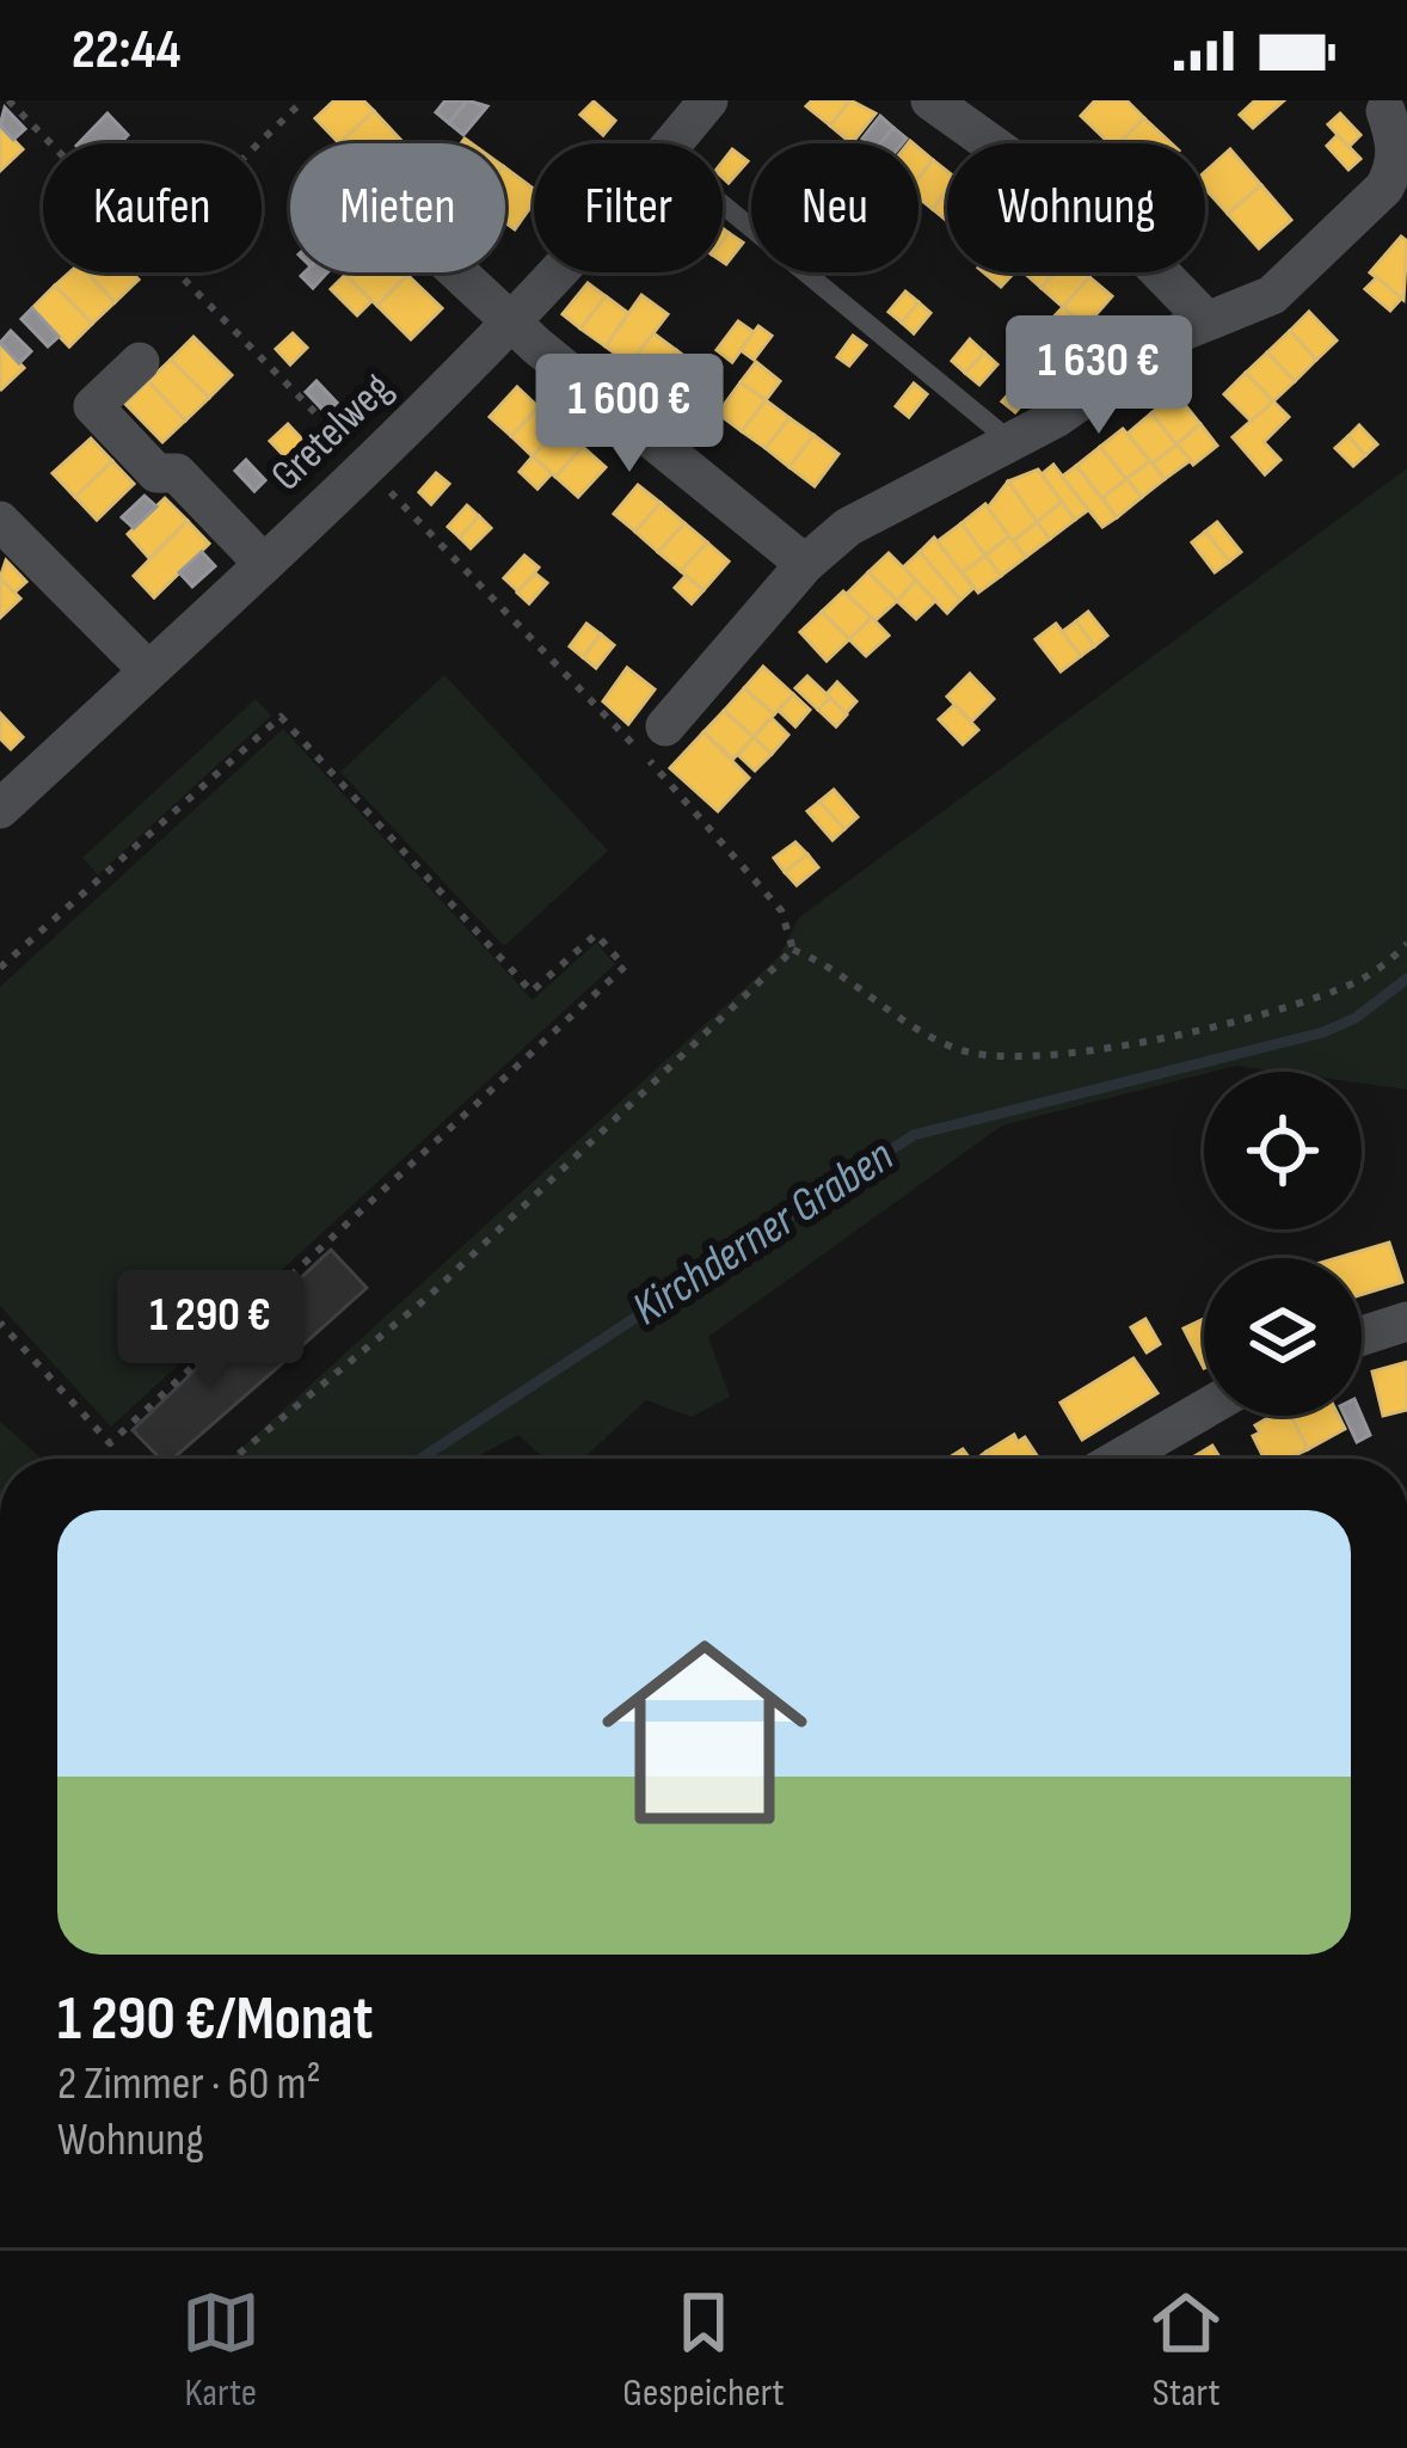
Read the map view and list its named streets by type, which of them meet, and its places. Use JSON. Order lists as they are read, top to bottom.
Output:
{
  "streets": {
    "street": ["Gretelweg"]
  },
  "water": ["Kirchderner Graben"],
  "page": {
    "status": "22:44",
    "chip": [
      "Kaufen",
      "Mieten",
      "Filter",
      "Neu",
      "Wohnung"
    ],
    "price": ["1 630 €", "1 600 €", "1 290 €"],
    "list": [
      {
        "name": "1 290 €/Monat",
        "note": "2 Zimmer · 60 m² · Wohnung"
      }
    ],
    "tabs": ["Karte", "Gespeichert", "Start"]
  }
}
